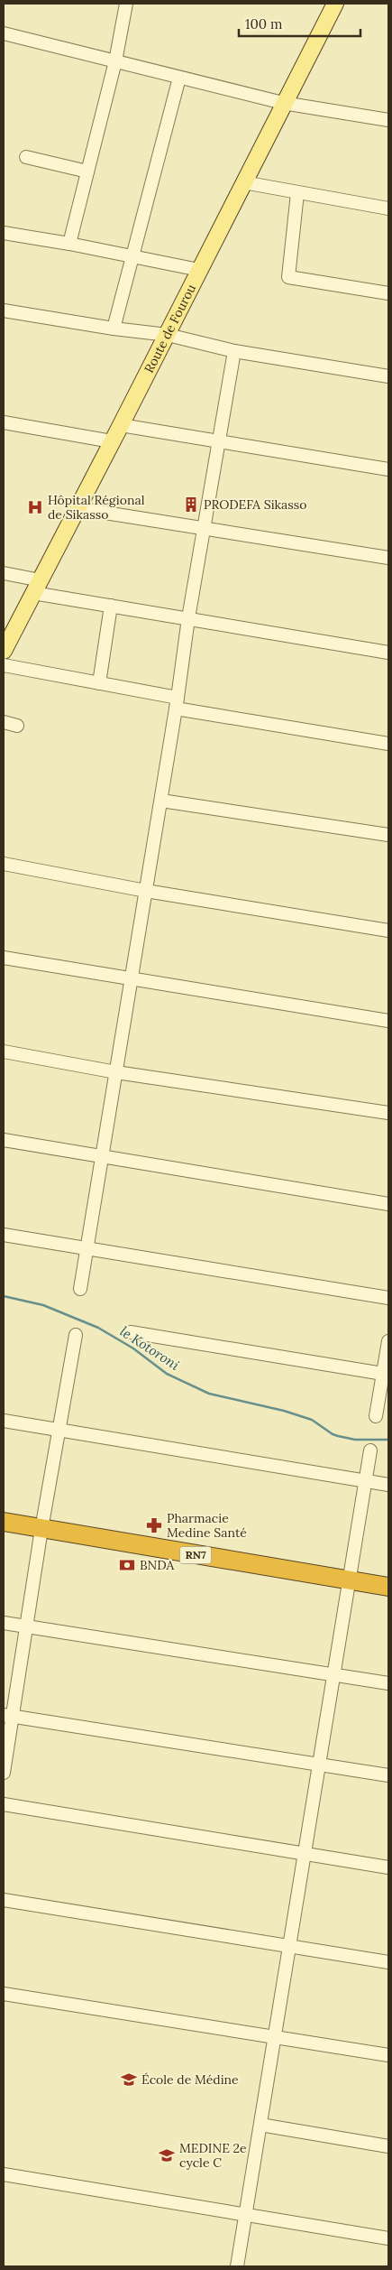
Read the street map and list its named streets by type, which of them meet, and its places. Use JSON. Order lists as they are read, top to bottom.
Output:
{
  "streets": {
    "highway": ["RN7"],
    "main road": ["Route de Fourou"]
  },
  "water": ["le Kotoroni"],
  "places": {
    "building": ["PRODEFA Sikasso"],
    "hospital": ["Hôpital Régional de Sikasso"],
    "pharmacy": ["Pharmacie Medine Santé"],
    "bank": ["BNDA"],
    "school or university": ["École de Médine", "MEDINE 2e cycle C"]
  },
  "scale_bar": "100 m"
}
